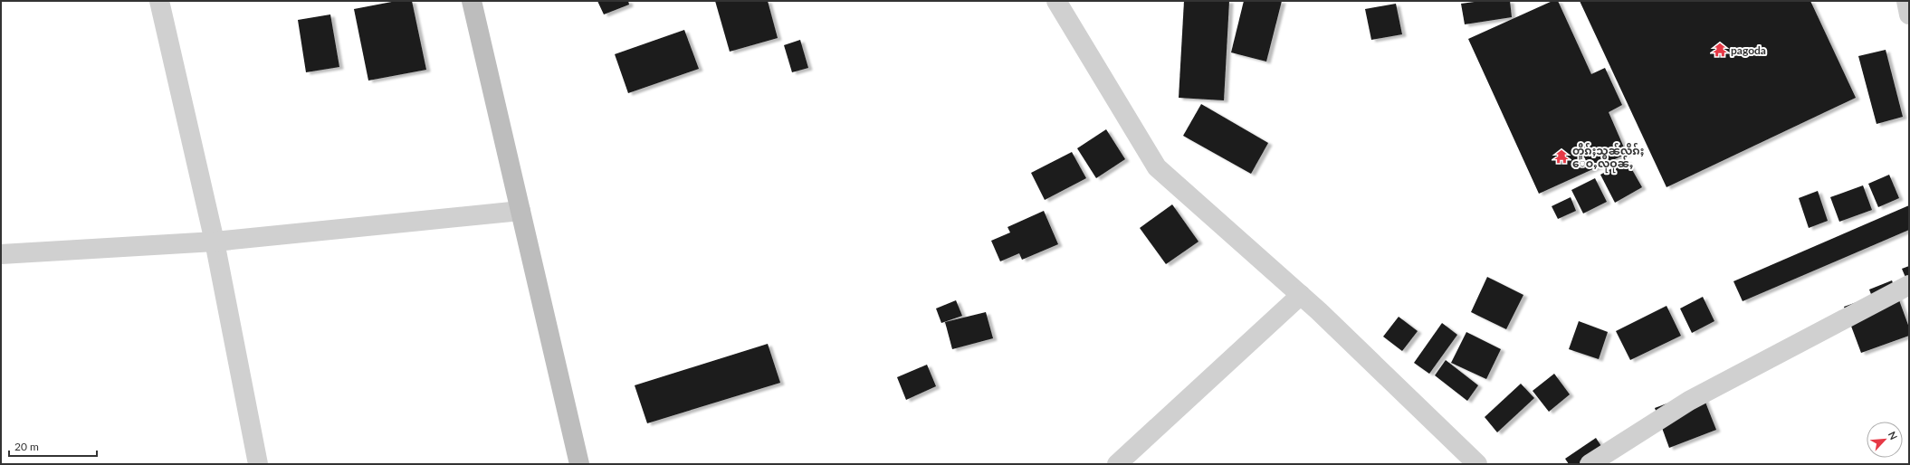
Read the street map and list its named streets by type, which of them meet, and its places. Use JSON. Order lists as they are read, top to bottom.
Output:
{
  "places": {
    "temple": ["pagoda", "တိူၵ်ႈသွၼ်လိၵ်ႈ ေဝႇလုဝုၼ်ႇ"]
  },
  "scale_bar": "20 m",
  "north": "top right"
}
